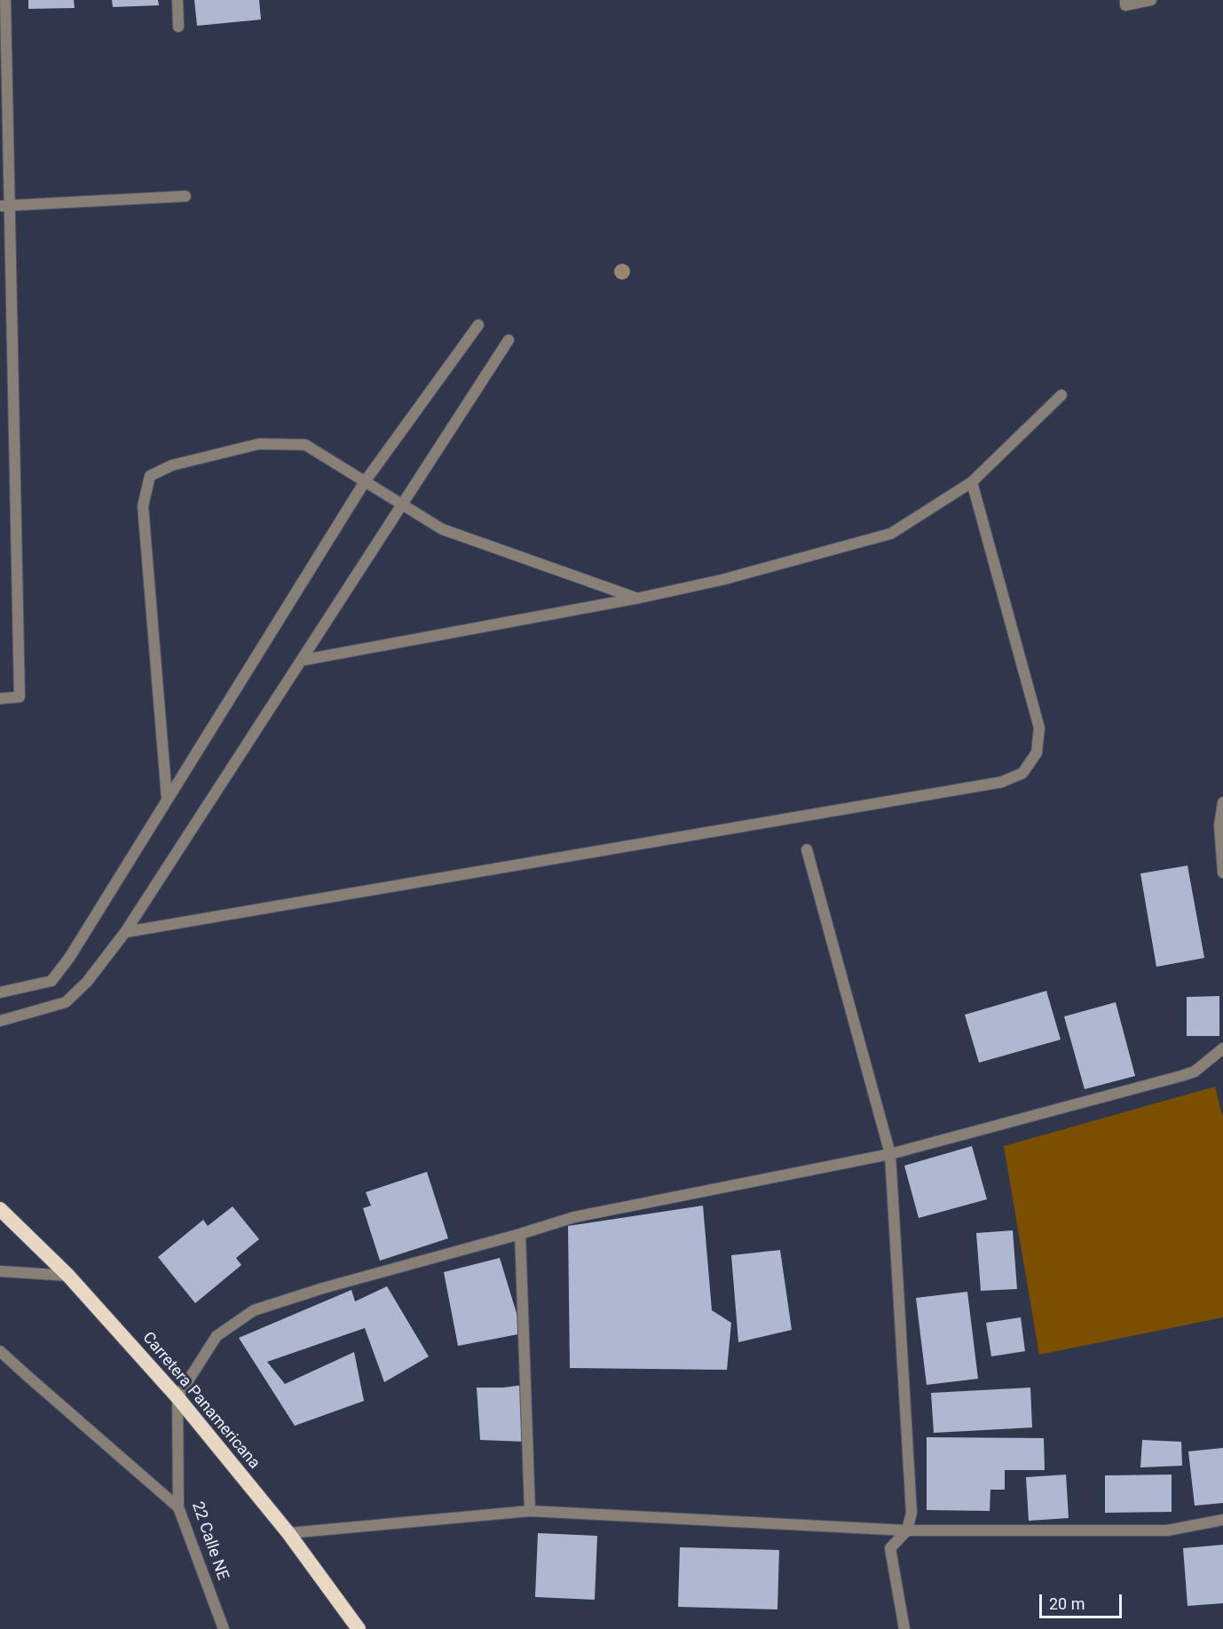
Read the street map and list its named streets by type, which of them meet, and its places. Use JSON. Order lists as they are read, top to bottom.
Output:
{
  "streets": {
    "highway": ["Carretera Panamericana"],
    "street": ["22 Calle NE"]
  },
  "crossings": [
    ["Carretera Panamericana", "22 Calle NE"]
  ],
  "scale_bar": "20 m"
}
